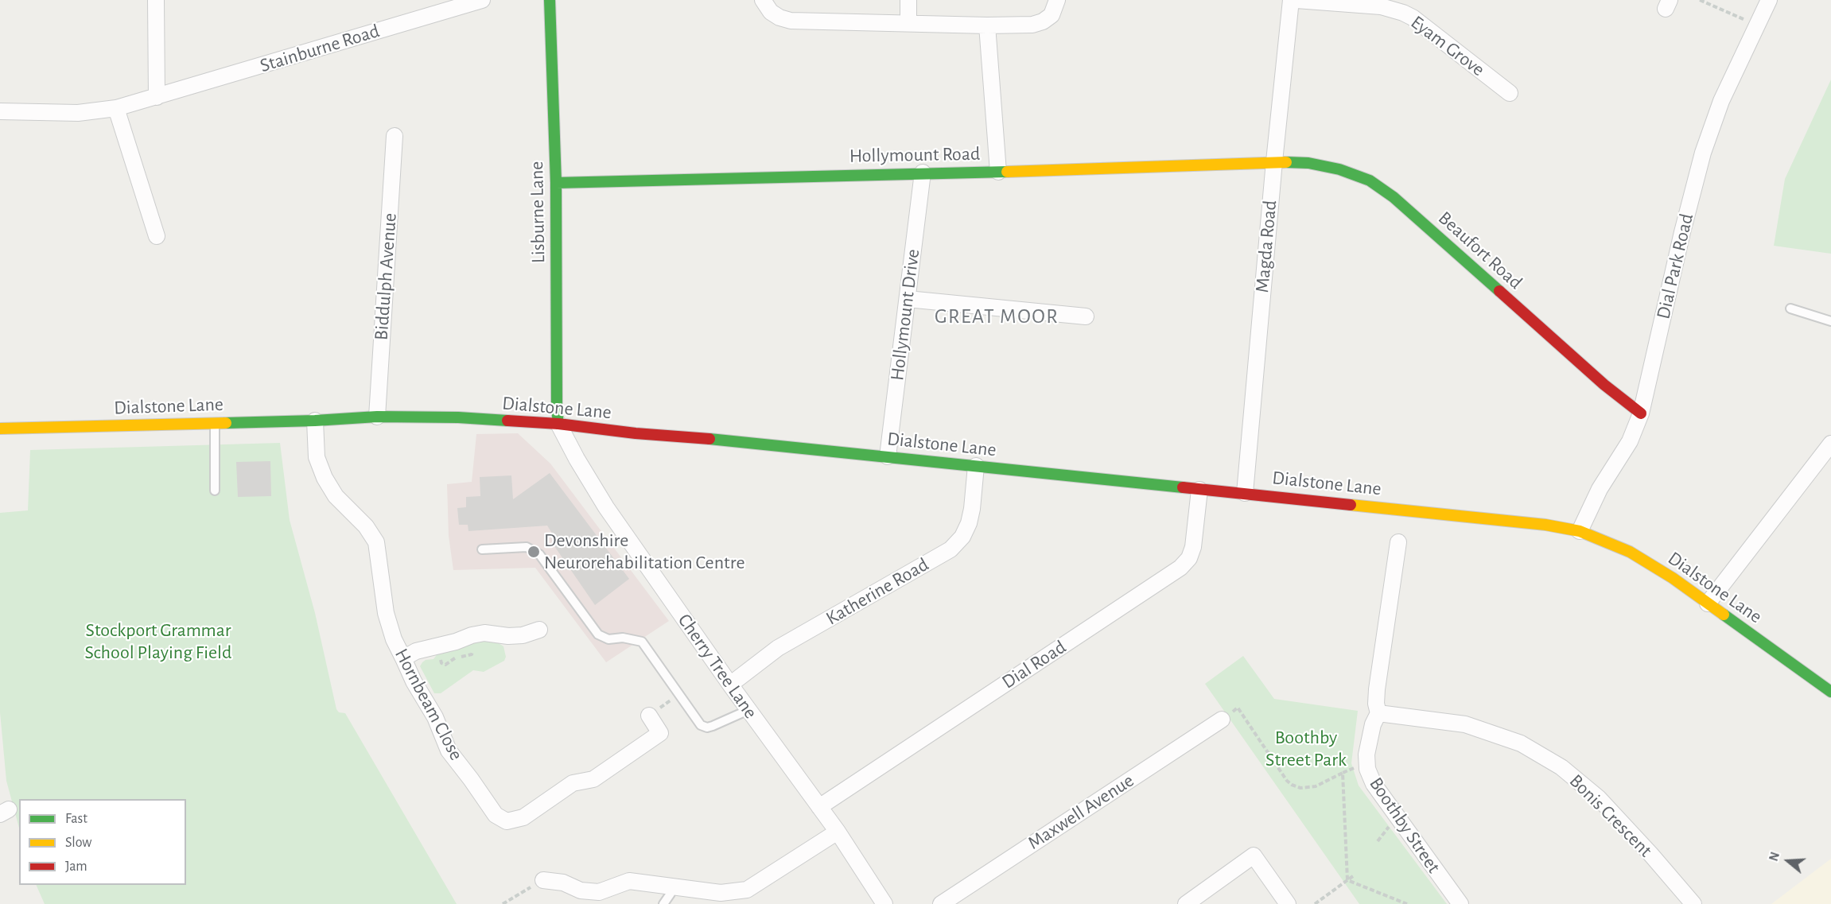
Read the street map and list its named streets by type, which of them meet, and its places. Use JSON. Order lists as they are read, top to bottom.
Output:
{
  "streets": {
    "street": [
      "Eyam Grove",
      "Stainburne Road",
      "Hollymount Road",
      "Lisburne Lane",
      "Magda Road",
      "Beaufort Road",
      "Dial Park Road",
      "Biddulph Avenue",
      "Hollymount Drive",
      "Dialstone Lane",
      "Katherine Road",
      "Dial Road",
      "Cherry Tree Lane",
      "Hornbeam Close",
      "Maxwell Avenue",
      "Bonis Crescent",
      "Boothby Street"
    ]
  },
  "crossings": [
    ["Hollymount Road", "Lisburne Lane"],
    ["Hollymount Road", "Magda Road"],
    ["Hollymount Road", "Beaufort Road"],
    ["Hollymount Road", "Hollymount Drive"],
    ["Lisburne Lane", "Dialstone Lane"],
    ["Lisburne Lane", "Cherry Tree Lane"],
    ["Magda Road", "Beaufort Road"],
    ["Magda Road", "Dialstone Lane"],
    ["Beaufort Road", "Dial Park Road"],
    ["Dial Park Road", "Dialstone Lane"],
    ["Biddulph Avenue", "Dialstone Lane"],
    ["Hollymount Drive", "Dialstone Lane"],
    ["Dialstone Lane", "Katherine Road"],
    ["Dialstone Lane", "Dial Road"],
    ["Dialstone Lane", "Cherry Tree Lane"],
    ["Dialstone Lane", "Hornbeam Close"],
    ["Katherine Road", "Cherry Tree Lane"],
    ["Dial Road", "Cherry Tree Lane"],
    ["Bonis Crescent", "Boothby Street"]
  ],
  "districts": ["GREAT MOOR"],
  "parks": ["Stockport Grammar School Playing Field", "Boothby Street Park"],
  "places": ["Devonshire Neurorehabilitation Centre"],
  "legend": ["Fast", "Slow", "Jam"],
  "north": "left"
}
